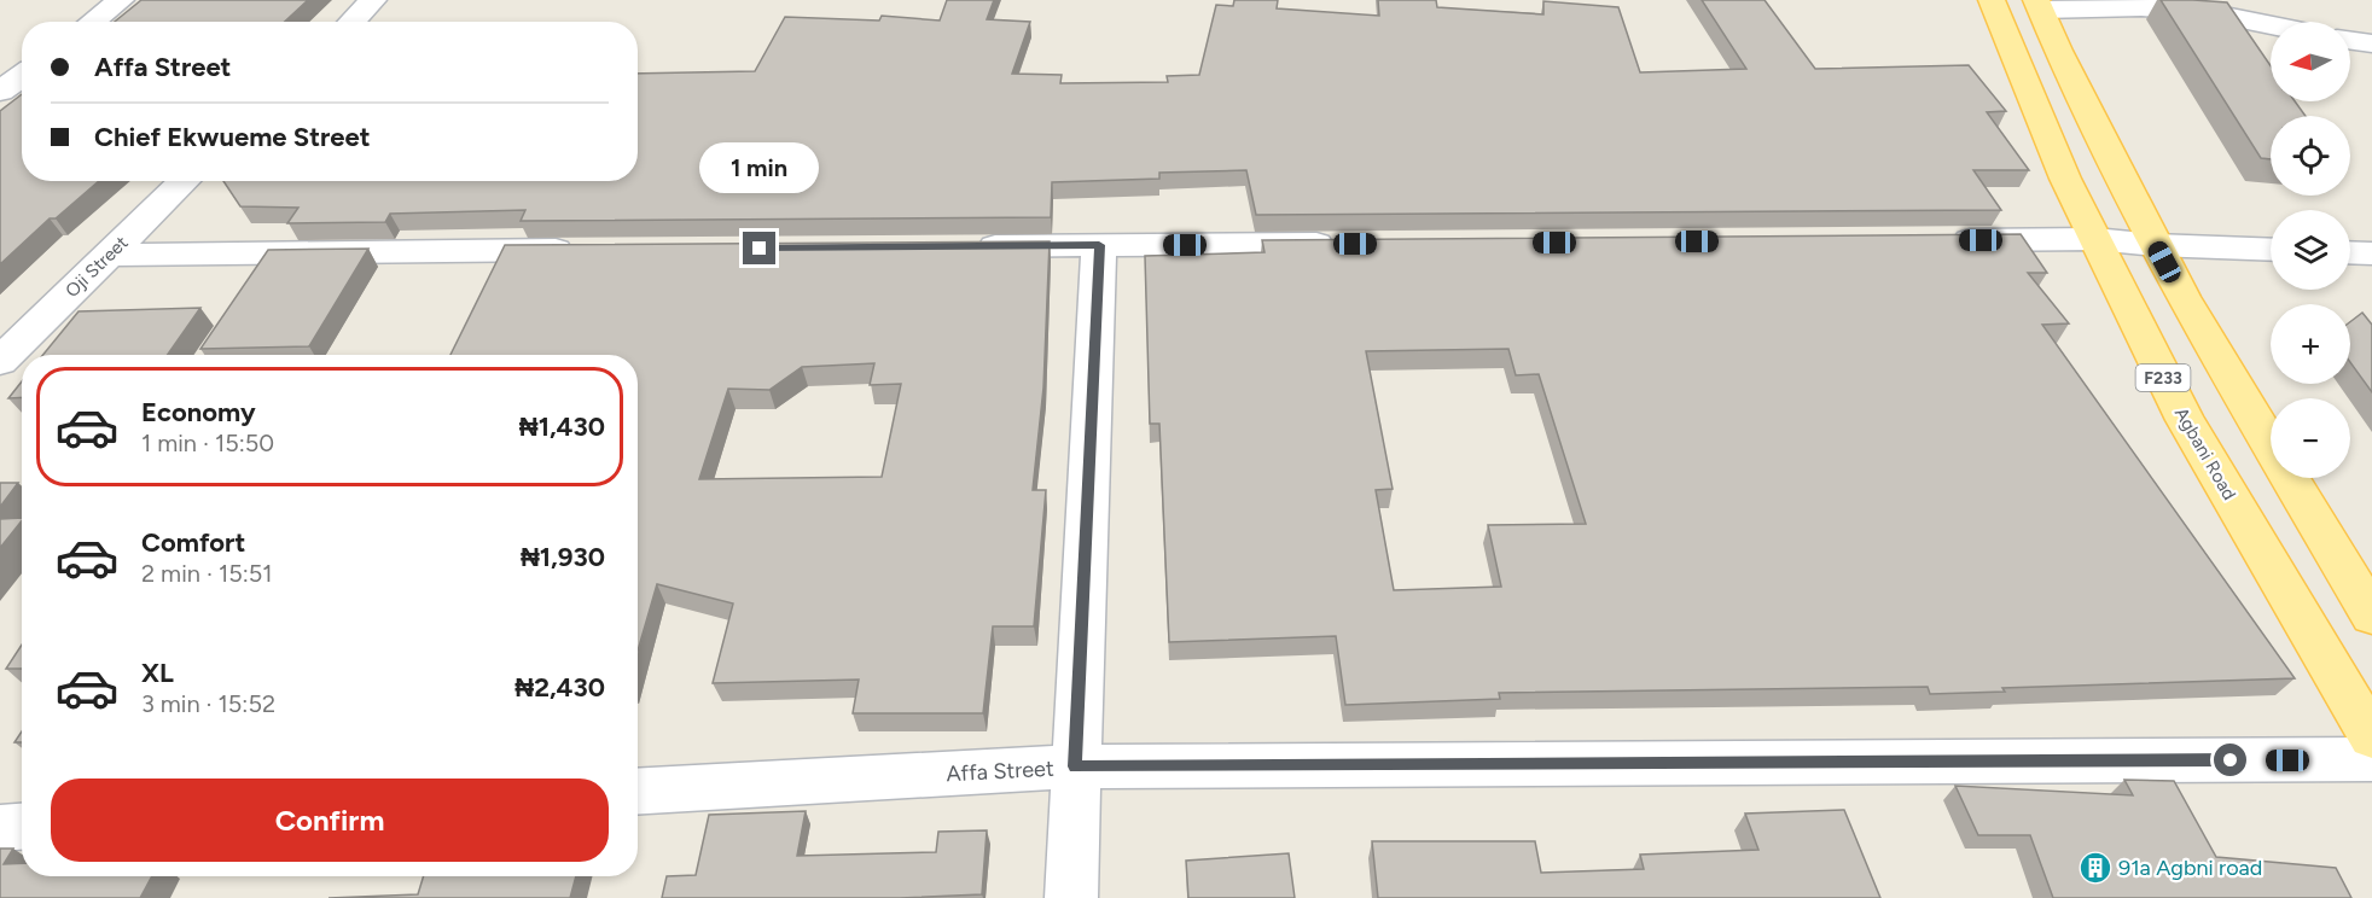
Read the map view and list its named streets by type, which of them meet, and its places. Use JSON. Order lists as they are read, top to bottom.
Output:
{
  "streets": {
    "main road": ["F233", "Agbani Road"],
    "street": ["Oji Street", "Affa Street"]
  },
  "places": {
    "building": ["91a Agbni road"]
  },
  "north": "left",
  "page": {
    "map_buttons": ["+", "−"],
    "banner": ["Affa Street", "Chief Ekwueme Street"],
    "bubble": "1 min",
    "list": [
      {
        "name": "Economy",
        "note": "1 min · 15:50",
        "value": "₦1,430"
      },
      {
        "name": "Comfort",
        "note": "2 min · 15:51",
        "value": "₦1,930"
      },
      {
        "name": "XL",
        "note": "3 min · 15:52",
        "value": "₦2,430"
      }
    ],
    "buttons": "Confirm"
  }
}
